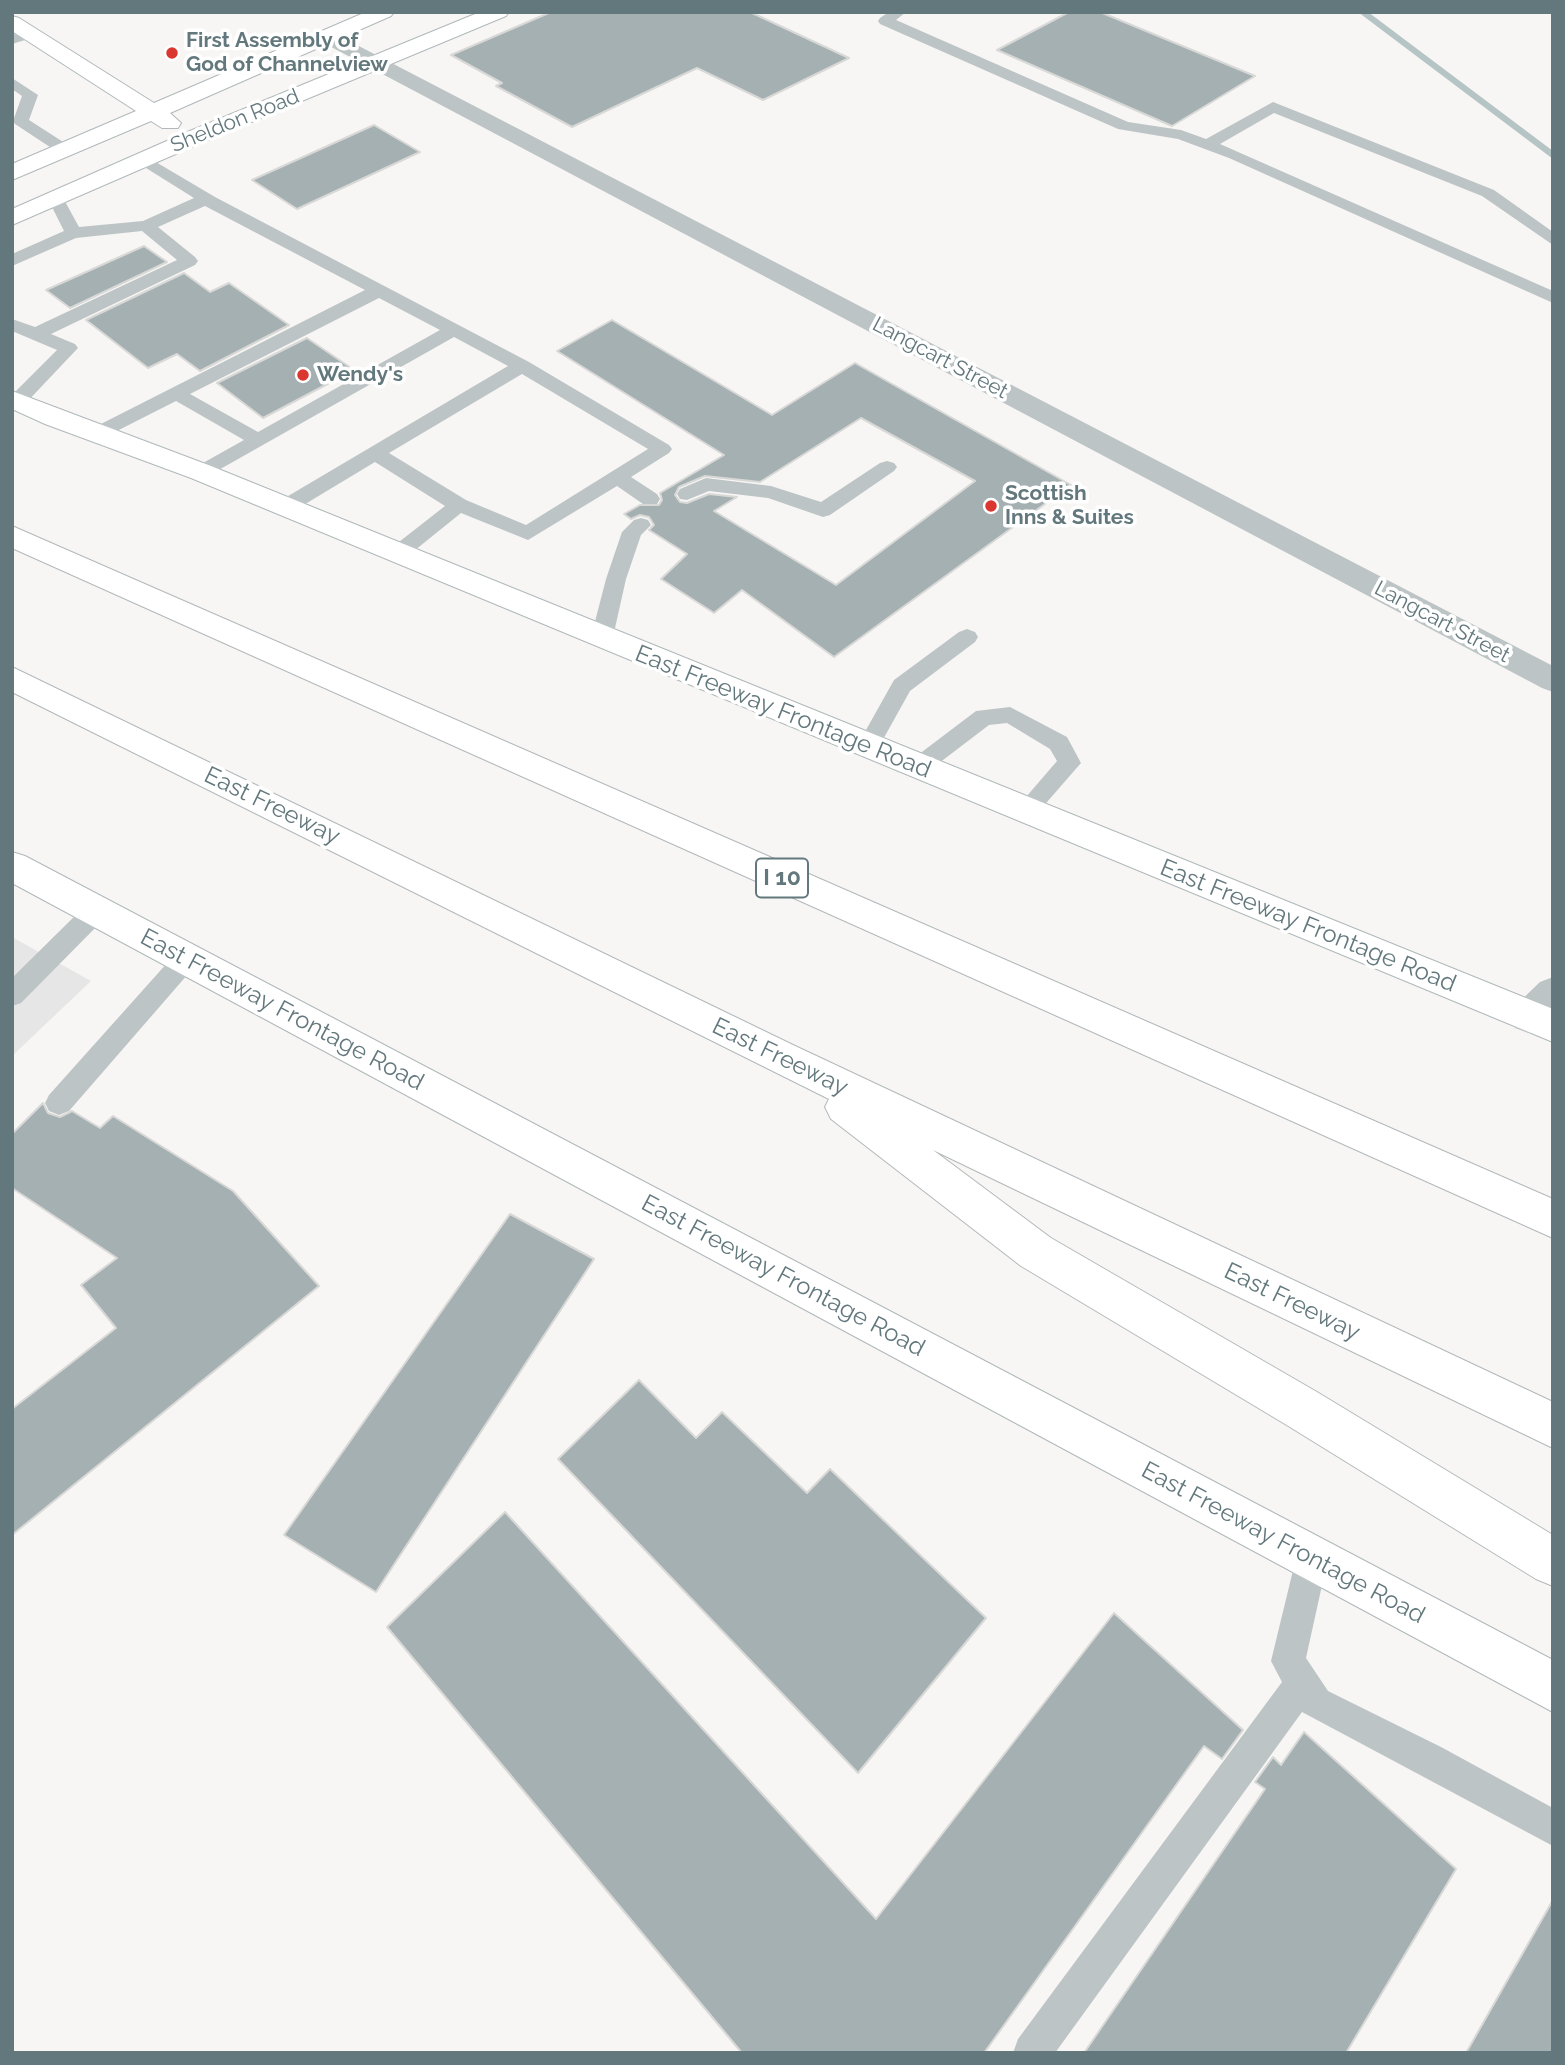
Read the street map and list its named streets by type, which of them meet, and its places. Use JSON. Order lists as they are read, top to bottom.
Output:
{
  "streets": {
    "main road": [
      "Sheldon Road",
      "East Freeway Frontage Road",
      "East Freeway",
      "I 10"
    ],
    "street": ["Langcart Street"]
  },
  "crossings": [
    ["Sheldon Road", "Langcart Street"]
  ],
  "places": ["First Assembly of God of Channelview", "Wendy's", "Scottish Inns & Suites"]
}
